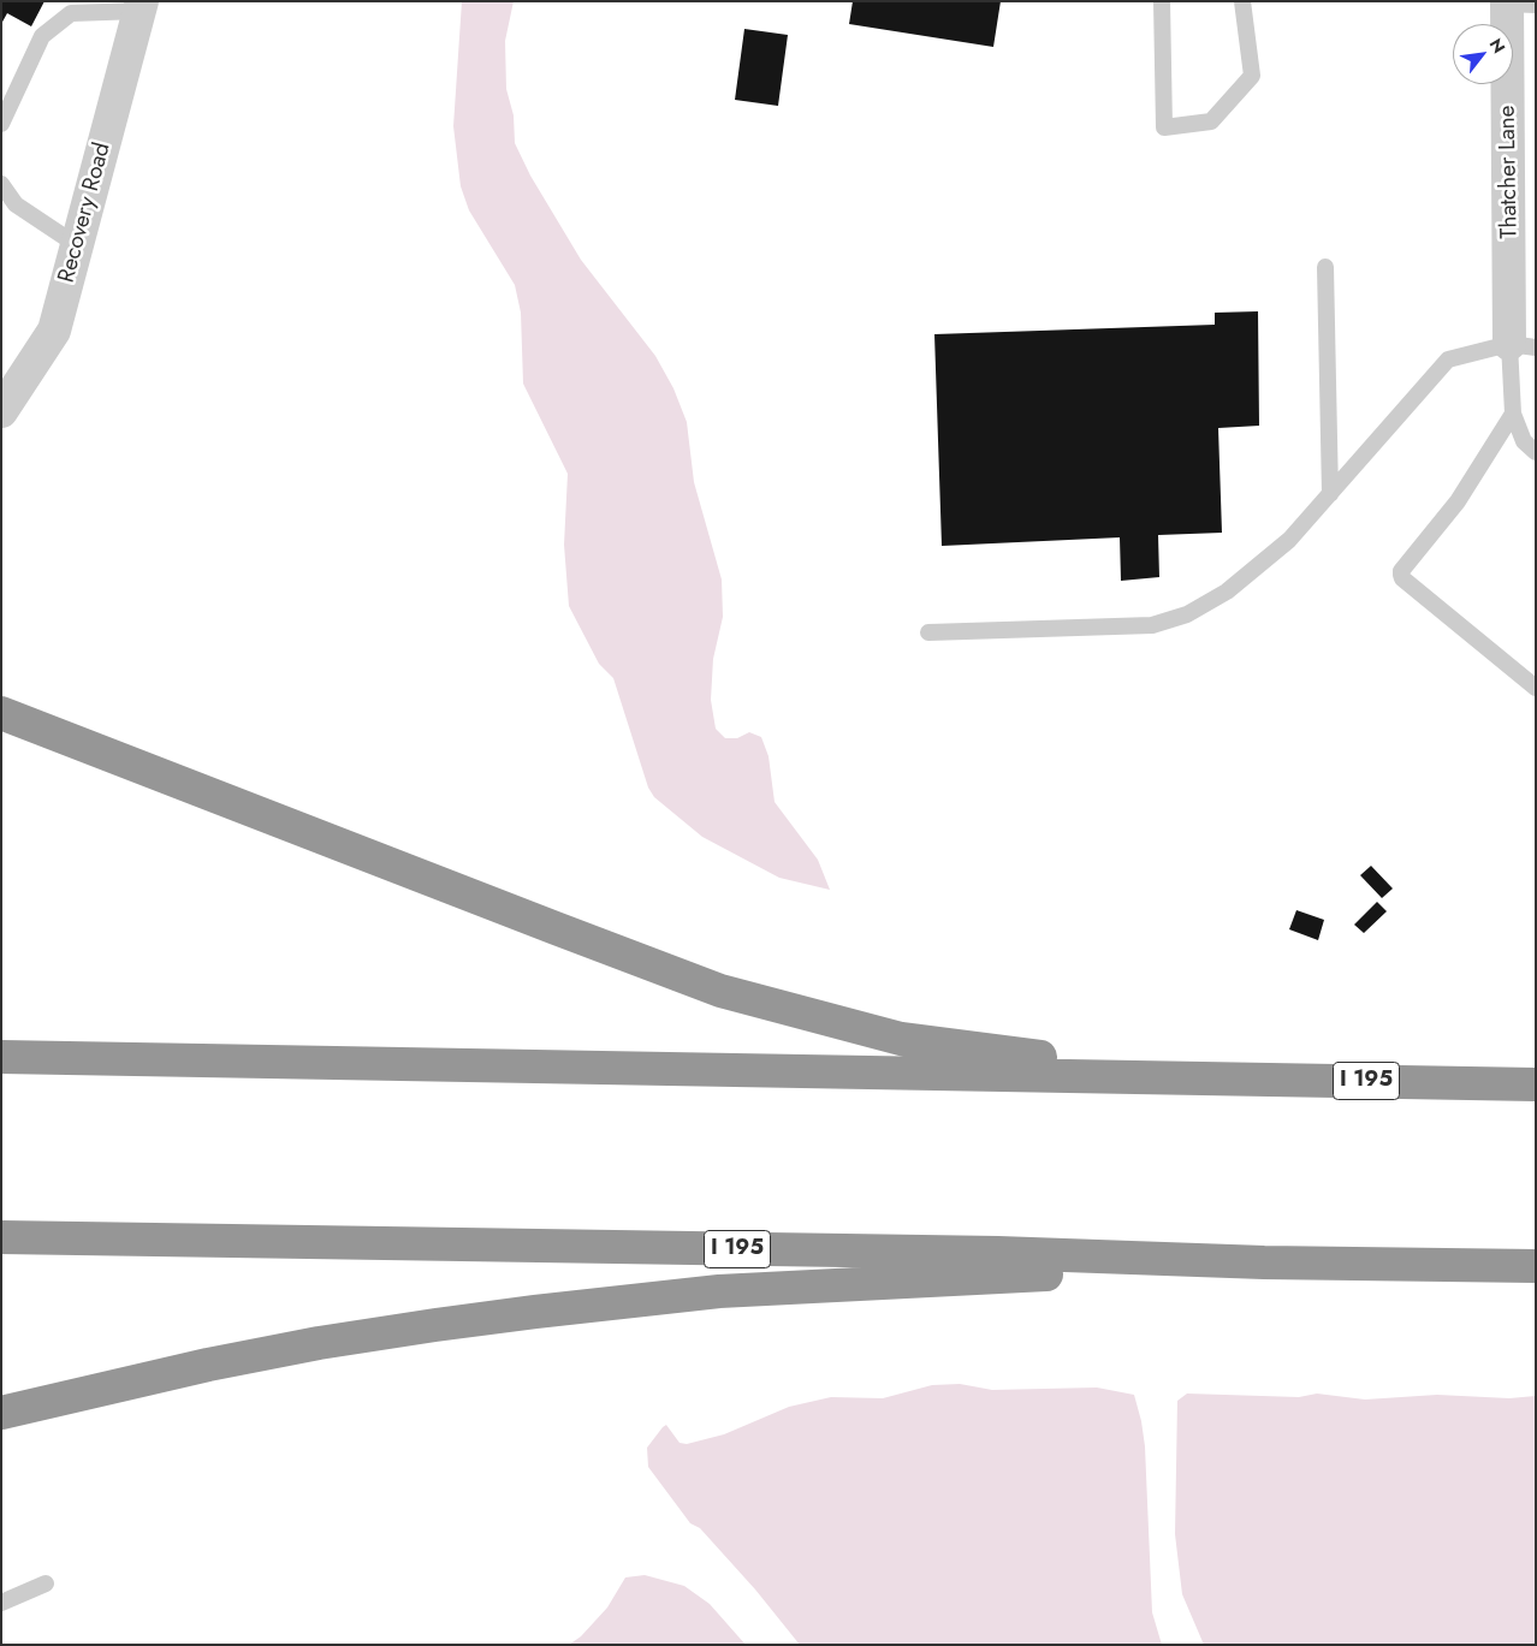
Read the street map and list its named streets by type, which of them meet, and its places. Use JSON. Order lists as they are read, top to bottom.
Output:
{
  "streets": {
    "highway": ["I 195"],
    "street": ["Thatcher Lane", "Recovery Road"]
  },
  "north": "top right"
}
